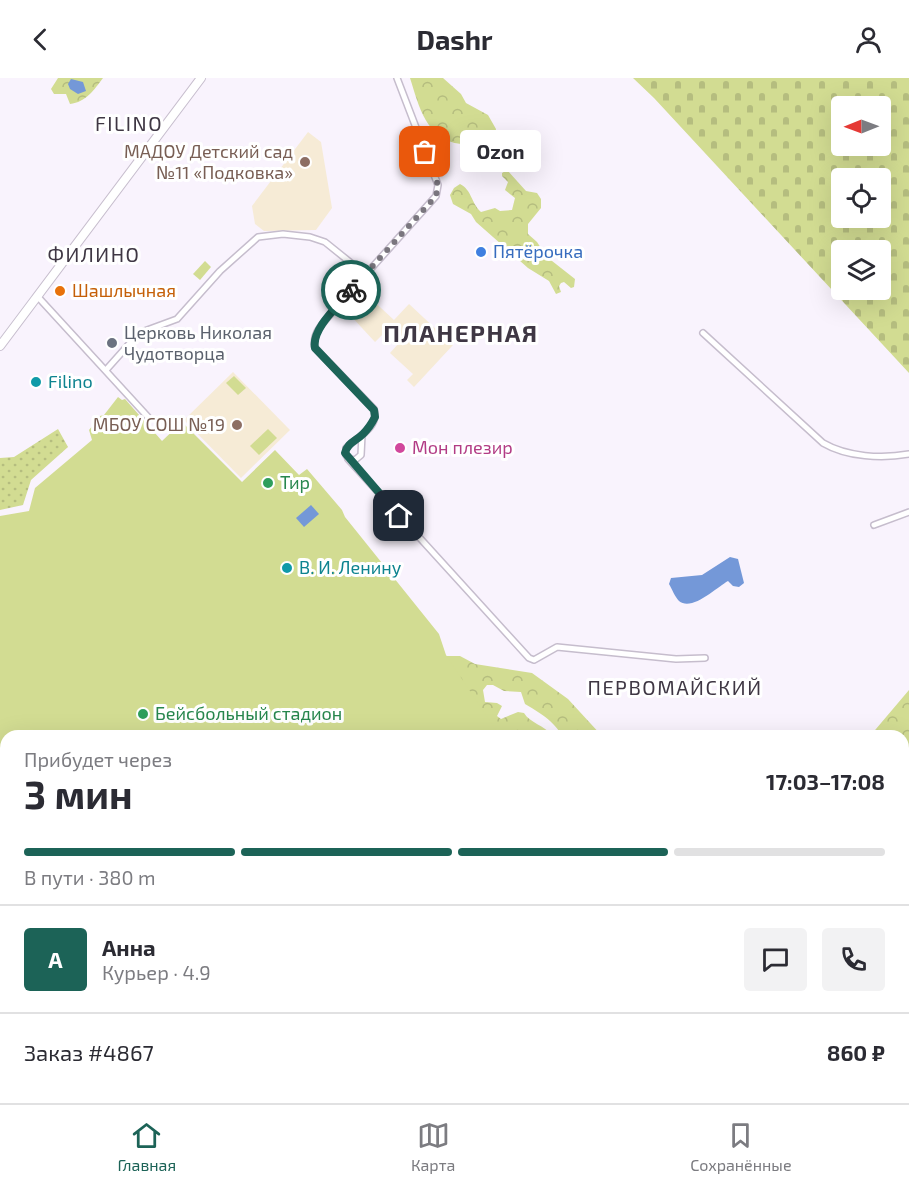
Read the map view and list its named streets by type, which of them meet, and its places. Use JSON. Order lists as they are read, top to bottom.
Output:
{
  "districts": [
    "FILINO",
    "ФИЛИНО",
    "ПЛАНЕРНАЯ",
    "ПЕРВОМАЙСКИЙ"
  ],
  "places": [
    "Ozon",
    "МАДОУ Детский сад №11 «Подковка»",
    "Пятёрочка",
    "Шашлычная",
    "Церковь Николая Чудотворца",
    "Filino",
    "МБОУ СОШ №19",
    "Мон плезир",
    "Тир",
    "В. И. Ленину",
    "Бейсбольный стадион"
  ],
  "north": "left",
  "page": {
    "header": "Dashr",
    "bubble": "Ozon",
    "heading": ["3 мин", "Прибудет через", "17:03–17:08"],
    "panel": [
      "Анна",
      "Курьер · 4.9",
      "Заказ #4867",
      "860 ₽"
    ],
    "bar": "В пути · 380 m",
    "round": "А",
    "tabs": ["Главная", "Карта", "Сохранённые"]
  }
}
